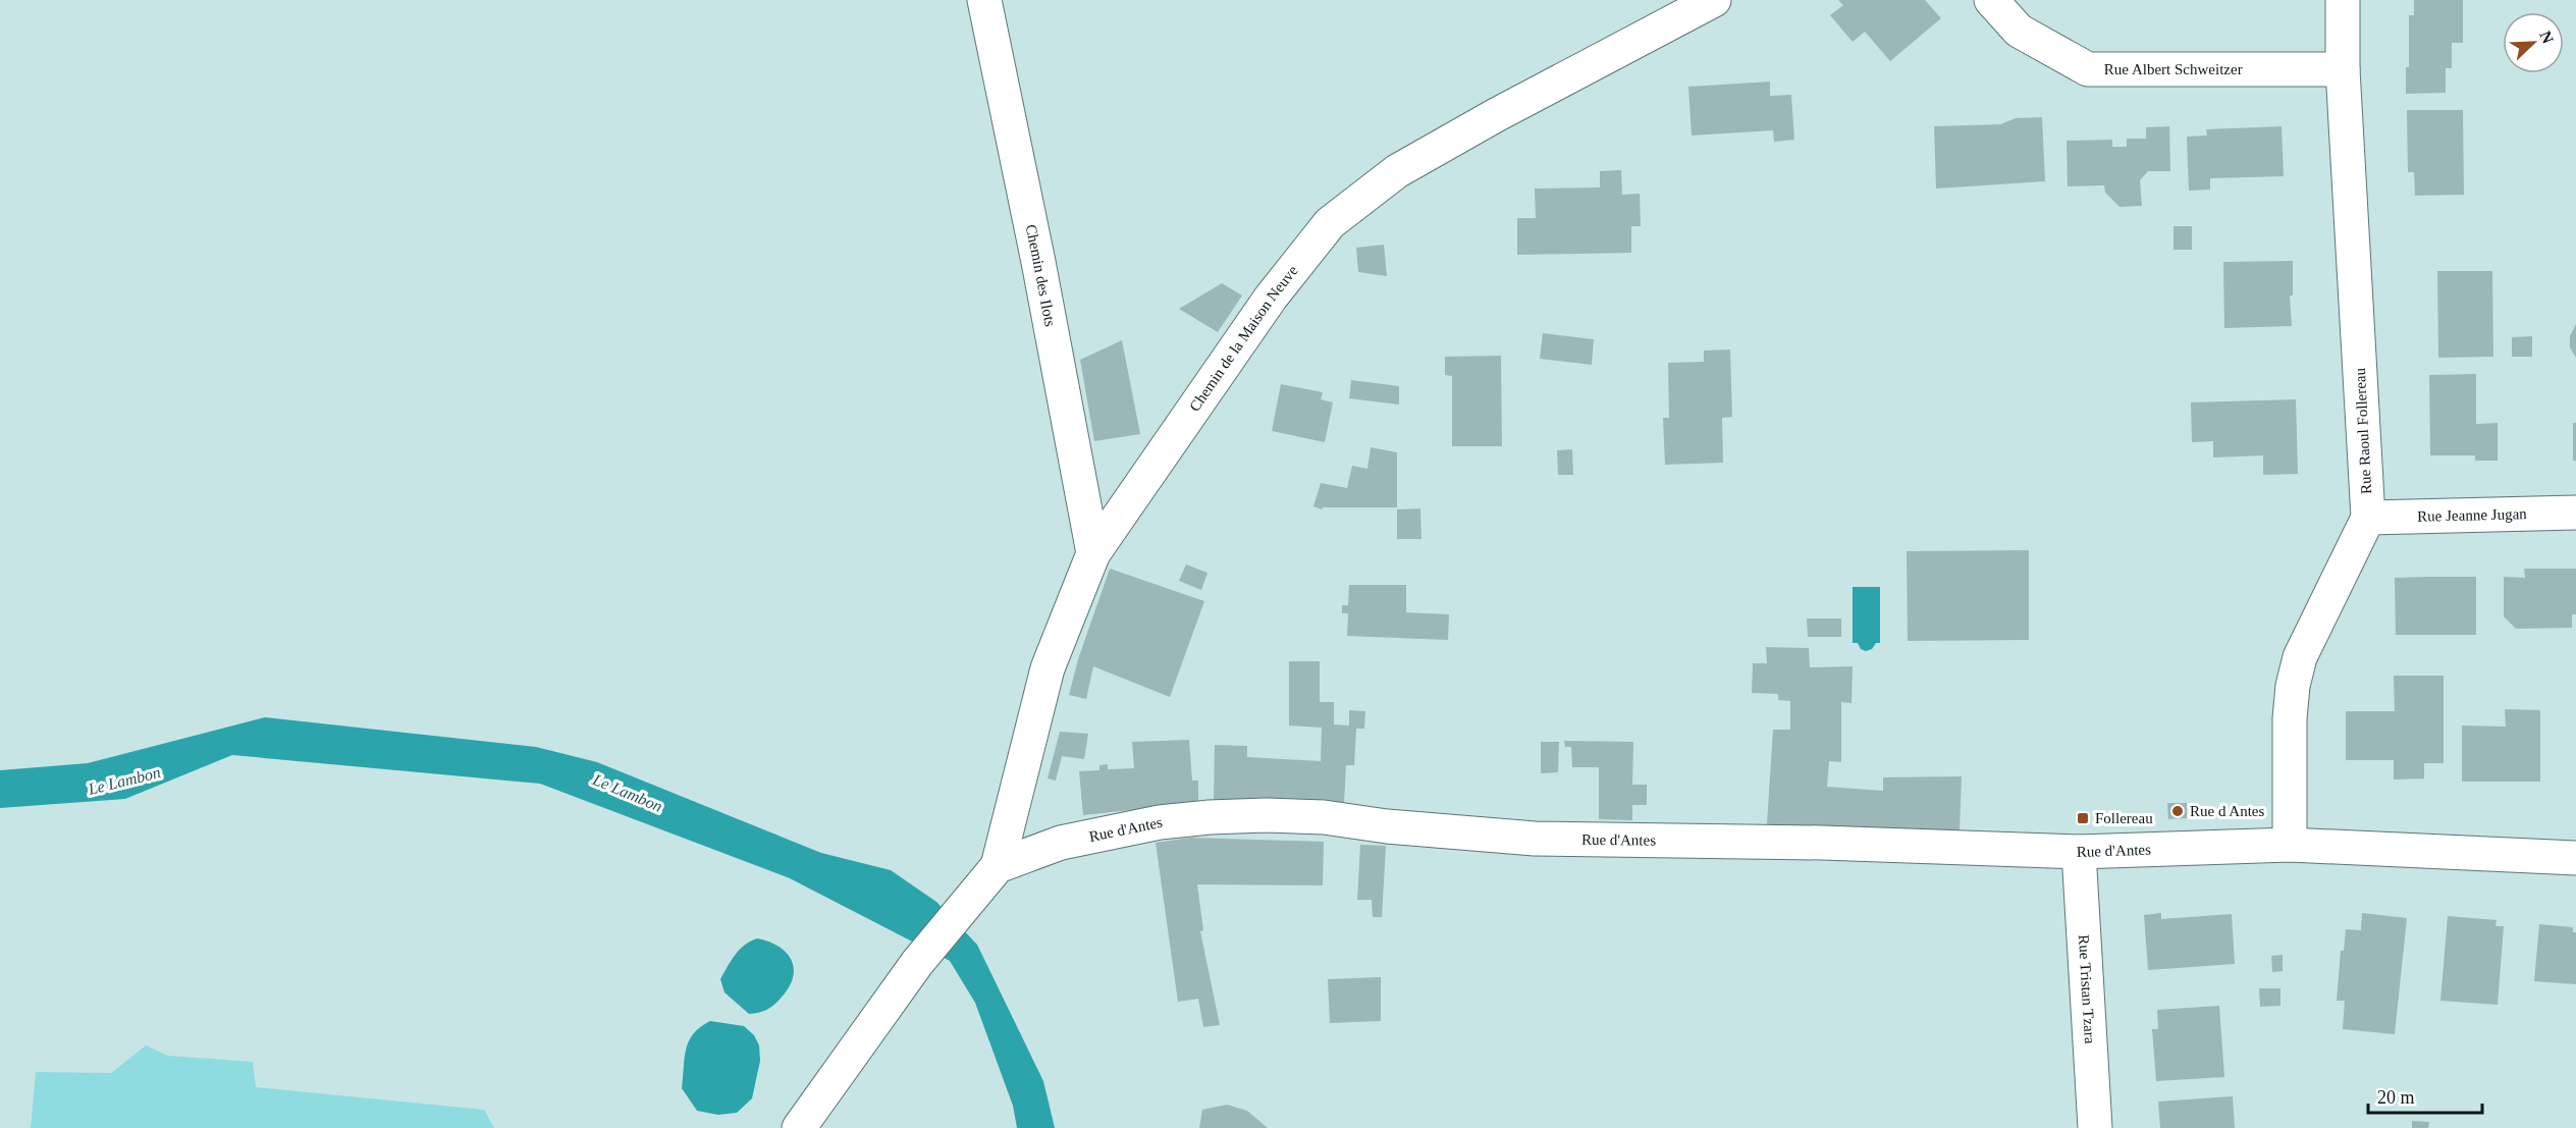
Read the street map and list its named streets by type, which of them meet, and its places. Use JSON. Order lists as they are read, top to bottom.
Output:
{
  "streets": {
    "street": [
      "Rue Albert Schweitzer",
      "Chemin des Ilots",
      "Chemin de la Maison Neuve",
      "Rue Raoul Follereau",
      "Rue Jeanne Jugan",
      "Rue d'Antes",
      "Rue Tristan Tzara"
    ]
  },
  "crossings": [
    ["Rue Albert Schweitzer", "Rue Raoul Follereau"],
    ["Chemin des Ilots", "Chemin de la Maison Neuve"],
    ["Chemin de la Maison Neuve", "Rue d'Antes"],
    ["Rue Raoul Follereau", "Rue Jeanne Jugan"],
    ["Rue Raoul Follereau", "Rue d'Antes"],
    ["Rue d'Antes", "Rue Tristan Tzara"]
  ],
  "water": ["Le Lambon"],
  "places": {
    "other": ["Rue d Antes"],
    "transit": ["Follereau"]
  },
  "scale_bar": "20 m",
  "north": "top right"
}
